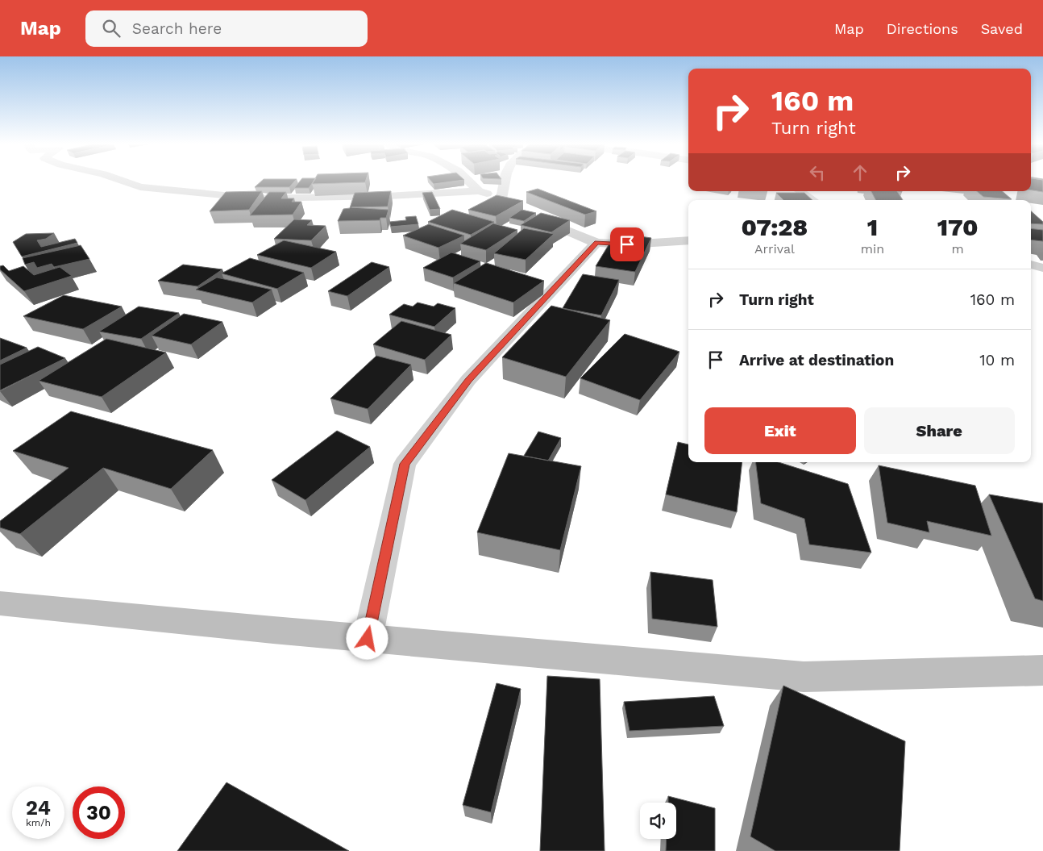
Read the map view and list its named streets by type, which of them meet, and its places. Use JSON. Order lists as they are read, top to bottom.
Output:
{
  "page": {
    "header": "Map",
    "search": "Search here",
    "nav": ["Map", "Directions", "Saved"],
    "turn": ["160 m", "Turn right"],
    "eta": [
      "07:28",
      "Arrival",
      "1",
      "min",
      "170",
      "m"
    ],
    "list": [
      {
        "name": "Turn right",
        "value": "160 m"
      },
      {
        "name": "Arrive at destination",
        "value": "10 m"
      }
    ],
    "buttons": ["Exit", "Share"],
    "speed": "24 km/h",
    "limit": "30"
  }
}
